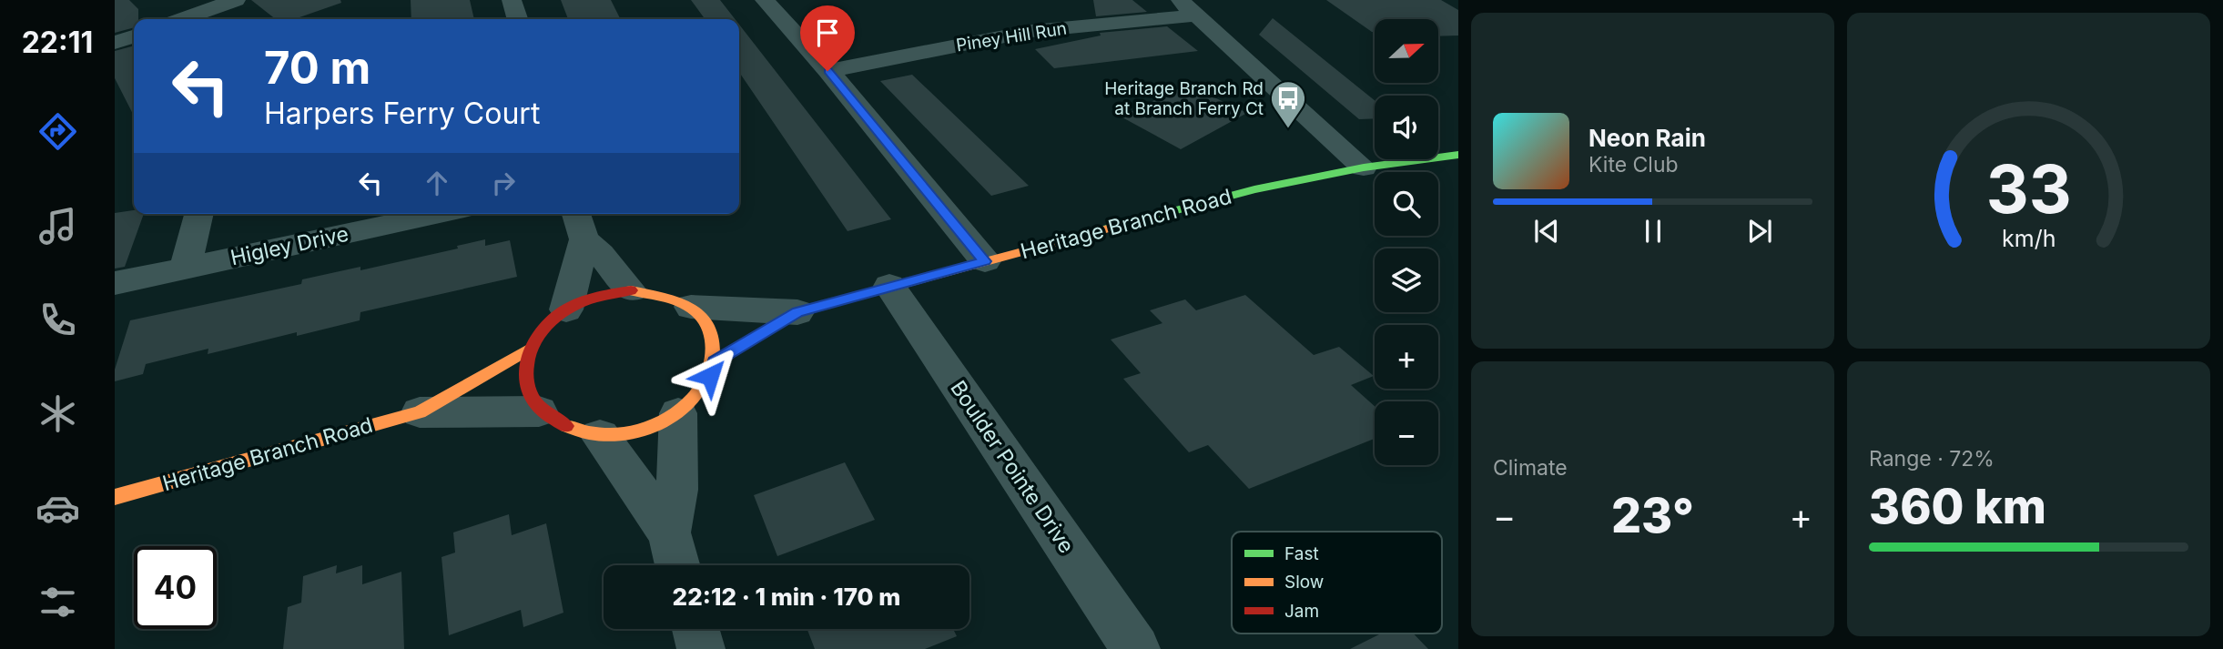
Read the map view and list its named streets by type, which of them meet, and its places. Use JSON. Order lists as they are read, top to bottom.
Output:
{
  "streets": {
    "street": [
      "Piney Hill Run",
      "Heritage Branch Road",
      "Higley Drive",
      "Boulder Pointe Drive"
    ]
  },
  "crossings": [
    ["Heritage Branch Road", "Boulder Pointe Drive"]
  ],
  "places": {
    "bus stop": ["Heritage Branch Rd at Branch Ferry Ct"]
  },
  "legend": ["Fast", "Slow", "Jam"],
  "north": "right",
  "page": {
    "tabs": "22:11",
    "map_buttons": ["+", "−"],
    "turn": ["70 m", "Harpers Ferry Court"],
    "song": ["Neon Rain", "Kite Club"],
    "tile": [
      "Climate",
      ["Range · 72%", "360 km"]
    ],
    "heat": ["−", "23°", "+"],
    "limit": "40",
    "trip": "22:12 · 1 min · 170 m",
    "gauge": ["33", "km/h"]
  }
}
